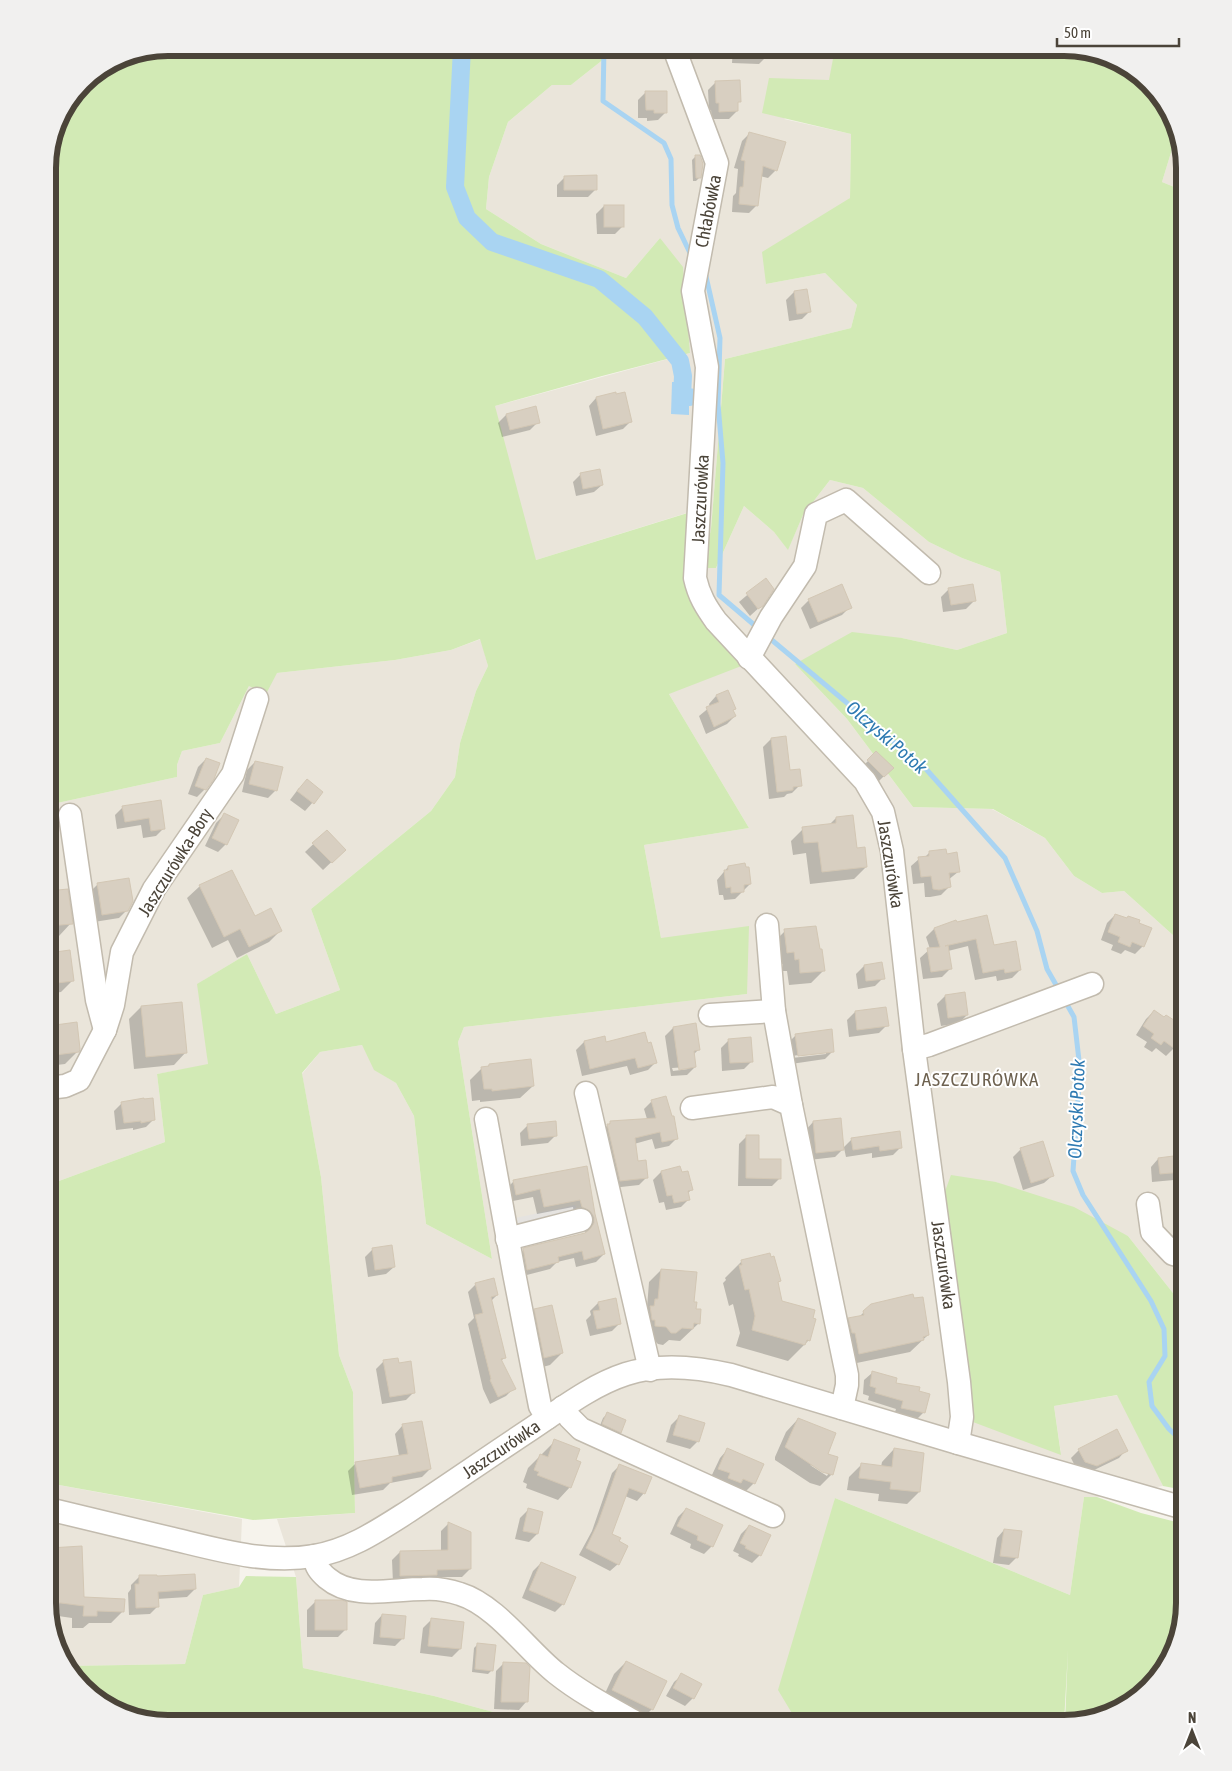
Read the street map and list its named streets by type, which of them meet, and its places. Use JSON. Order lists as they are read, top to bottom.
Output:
{
  "streets": {
    "street": ["Chłabówka", "Jaszczurówka", "Jaszczurówka-Bory"]
  },
  "crossings": [
    ["Chłabówka", "Jaszczurówka"]
  ],
  "districts": ["JASZCZURÓWKA"],
  "water": ["Olczyski Potok"],
  "scale_bar": "50 m",
  "north": "top"
}
